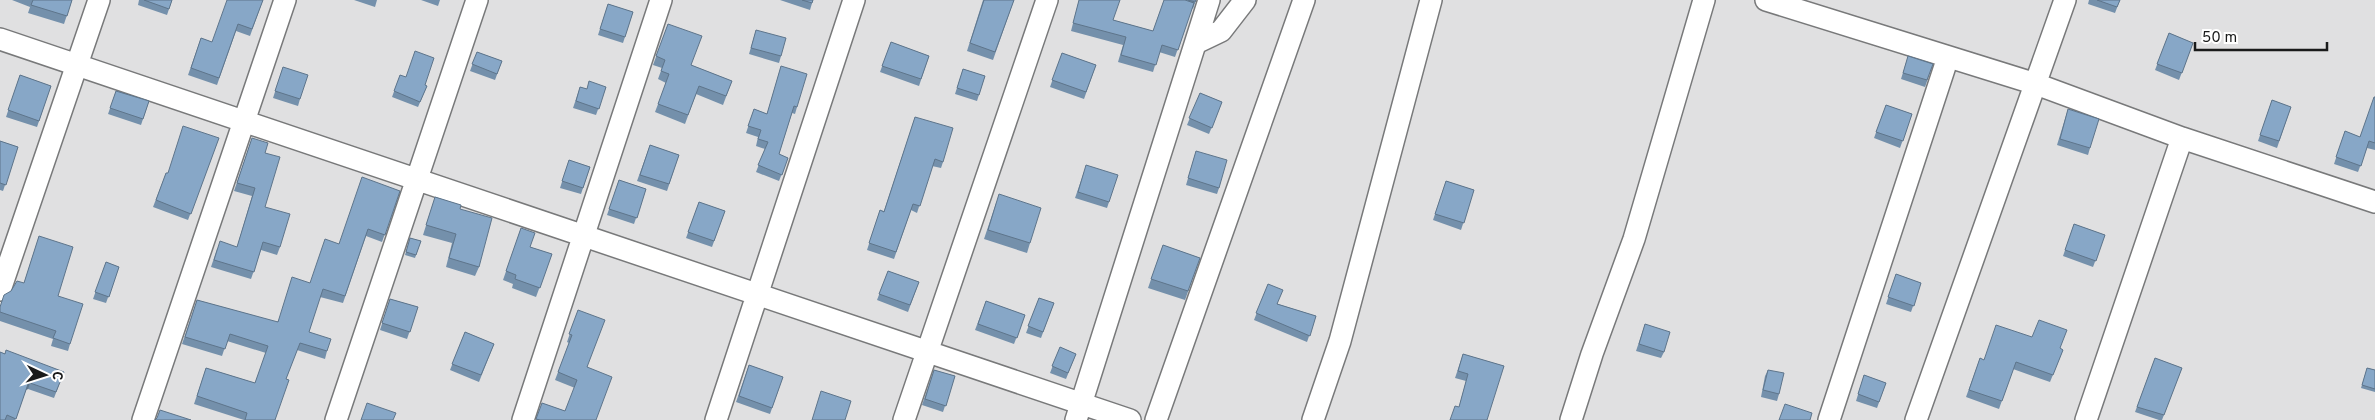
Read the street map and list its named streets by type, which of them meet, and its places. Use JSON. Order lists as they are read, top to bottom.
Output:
{
  "scale_bar": "50 m",
  "north": "right"
}
